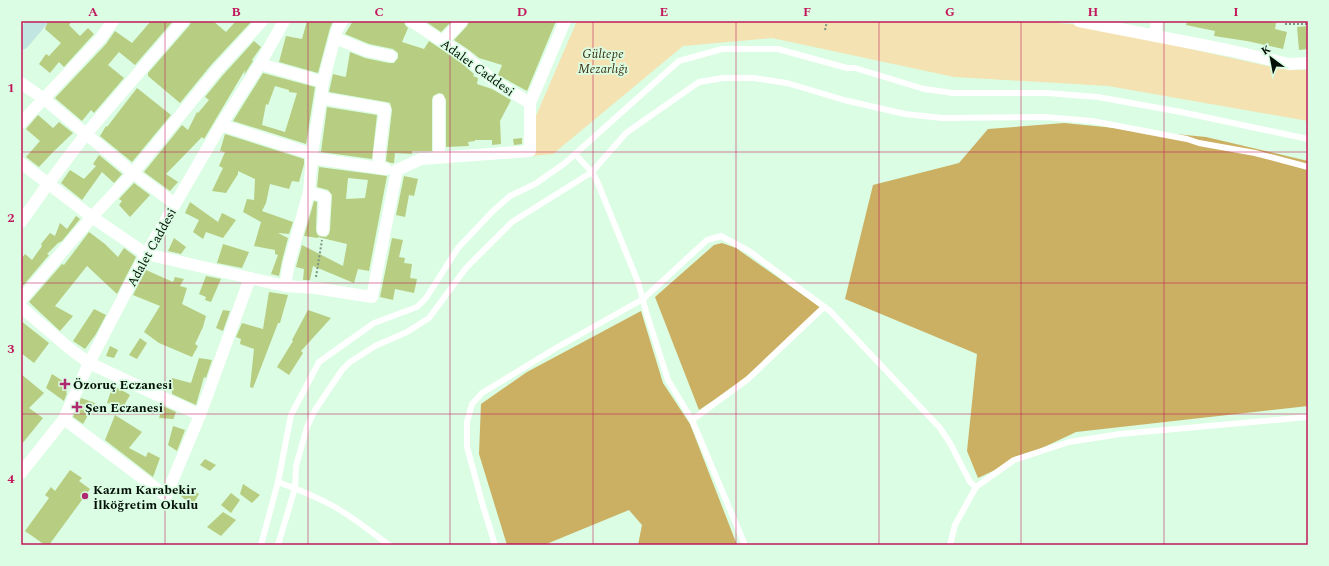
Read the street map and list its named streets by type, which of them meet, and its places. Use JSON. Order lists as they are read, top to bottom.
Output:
{
  "streets": {
    "street": ["Adalet Caddesi"]
  },
  "parks": ["Gültepe Mezarlığı"],
  "places": {
    "health": ["Özoruç Eczanesi", "Şen Eczanesi"],
    "other": ["Kazım Karabekir İlköğretim Okulu"]
  },
  "north": "top left",
  "grid": {
    "columns": [
      "A",
      "B",
      "C",
      "D",
      "E",
      "F",
      "G",
      "H",
      "I"
    ],
    "rows": [
      "1",
      "2",
      "3",
      "4"
    ]
  }
}
